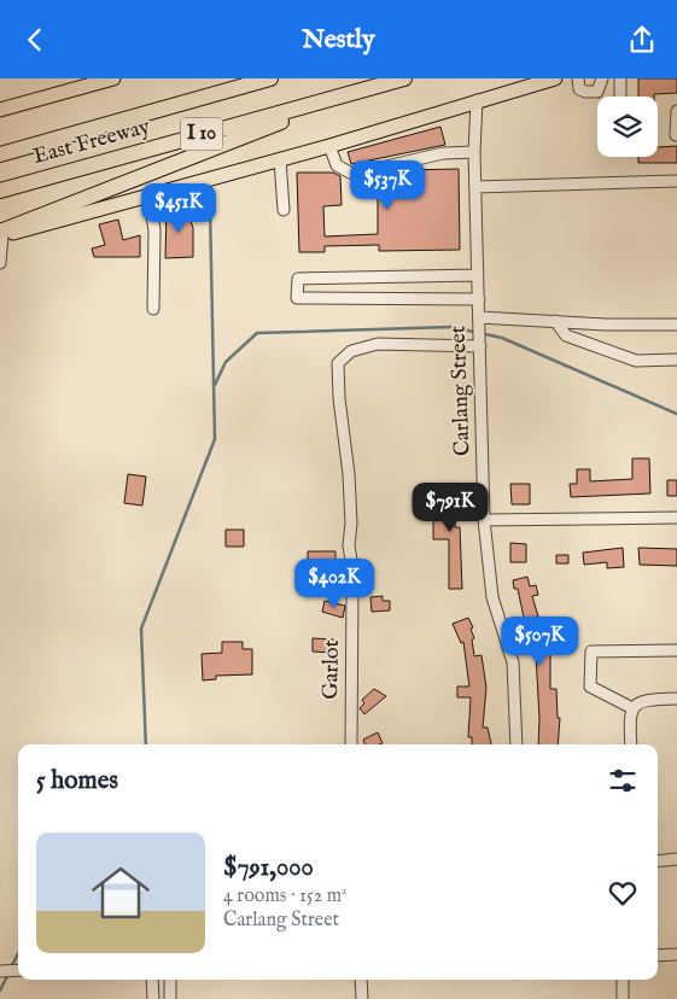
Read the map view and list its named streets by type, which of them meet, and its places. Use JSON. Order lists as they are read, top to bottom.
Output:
{
  "streets": {
    "highway": ["I 10", "East Freeway"],
    "street": ["Carlang Street", "Garlot"]
  },
  "page": {
    "header": "Nestly",
    "price": [
      "$537K",
      "$451K",
      "$791K",
      "$402K",
      "$507K"
    ],
    "heading": "5 homes",
    "list": [
      {
        "name": "$791,000",
        "note": "4 rooms · 152 m² · Carlang Street"
      }
    ]
  }
}
